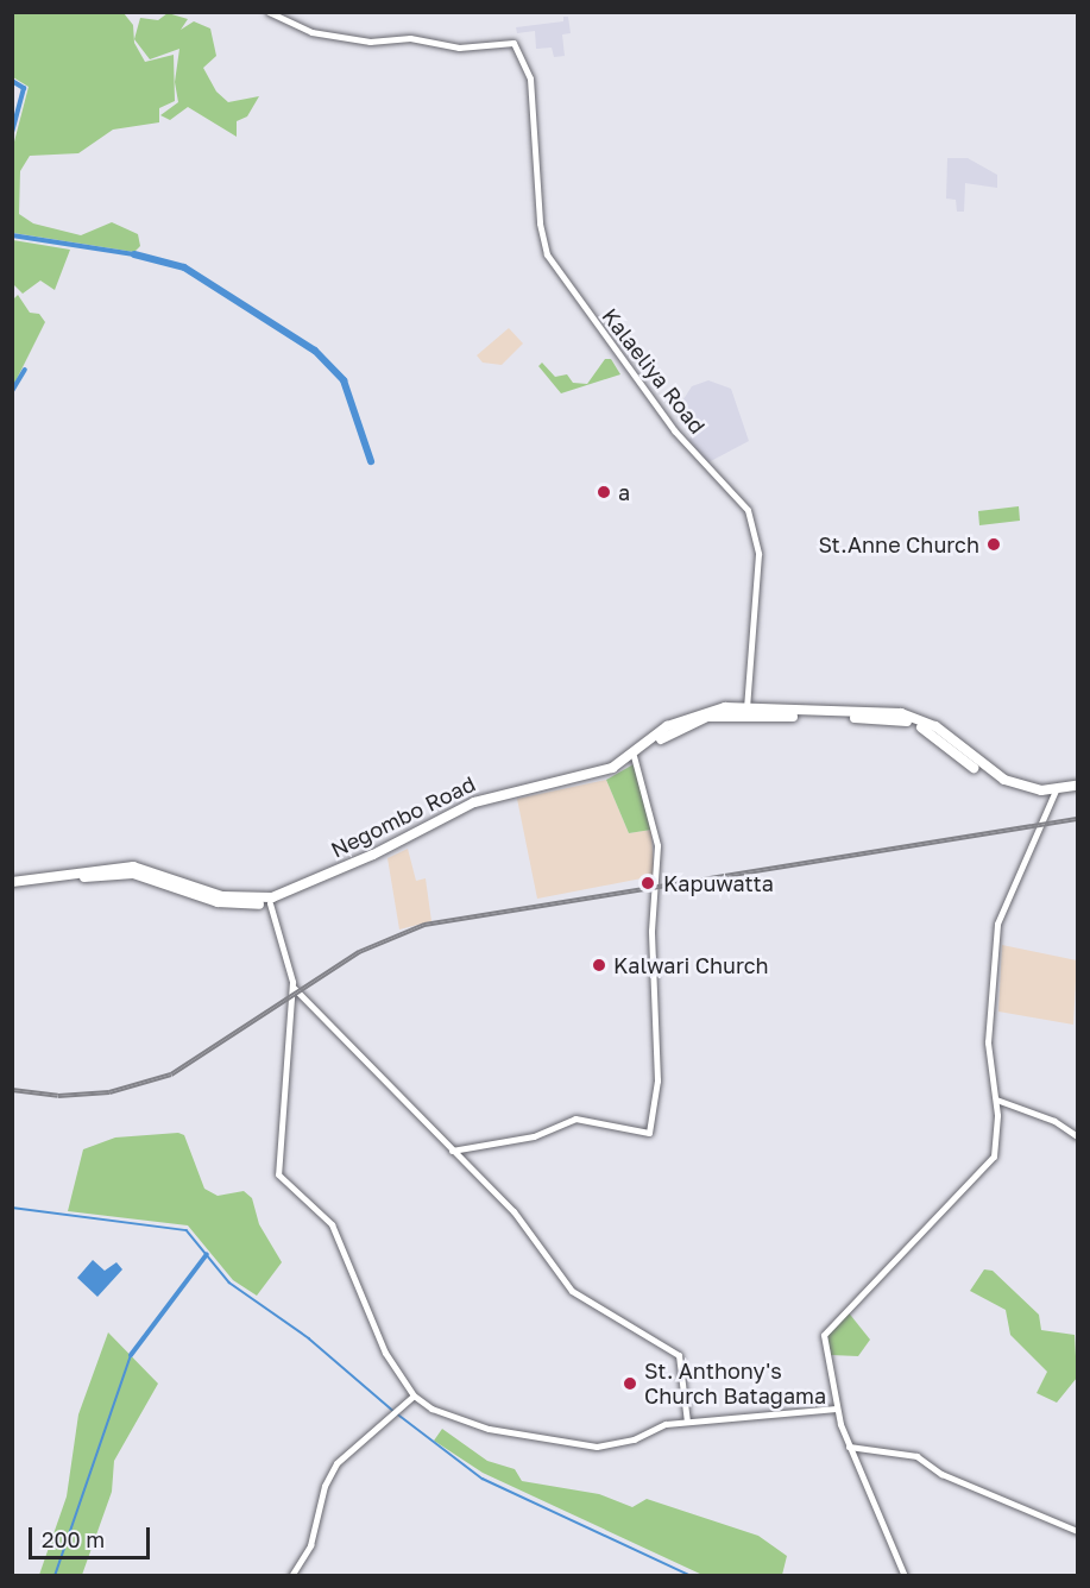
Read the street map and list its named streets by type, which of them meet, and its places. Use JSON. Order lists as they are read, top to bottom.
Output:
{
  "streets": {
    "highway": ["Negombo Road"],
    "street": ["Kalaeliya Road"]
  },
  "crossings": [
    ["Kalaeliya Road", "Negombo Road"]
  ],
  "places": [
    "a",
    "St.Anne Church",
    "Kapuwatta",
    "Kalwari Church",
    "St. Anthony's Church Batagama"
  ],
  "scale_bar": "200 m"
}
